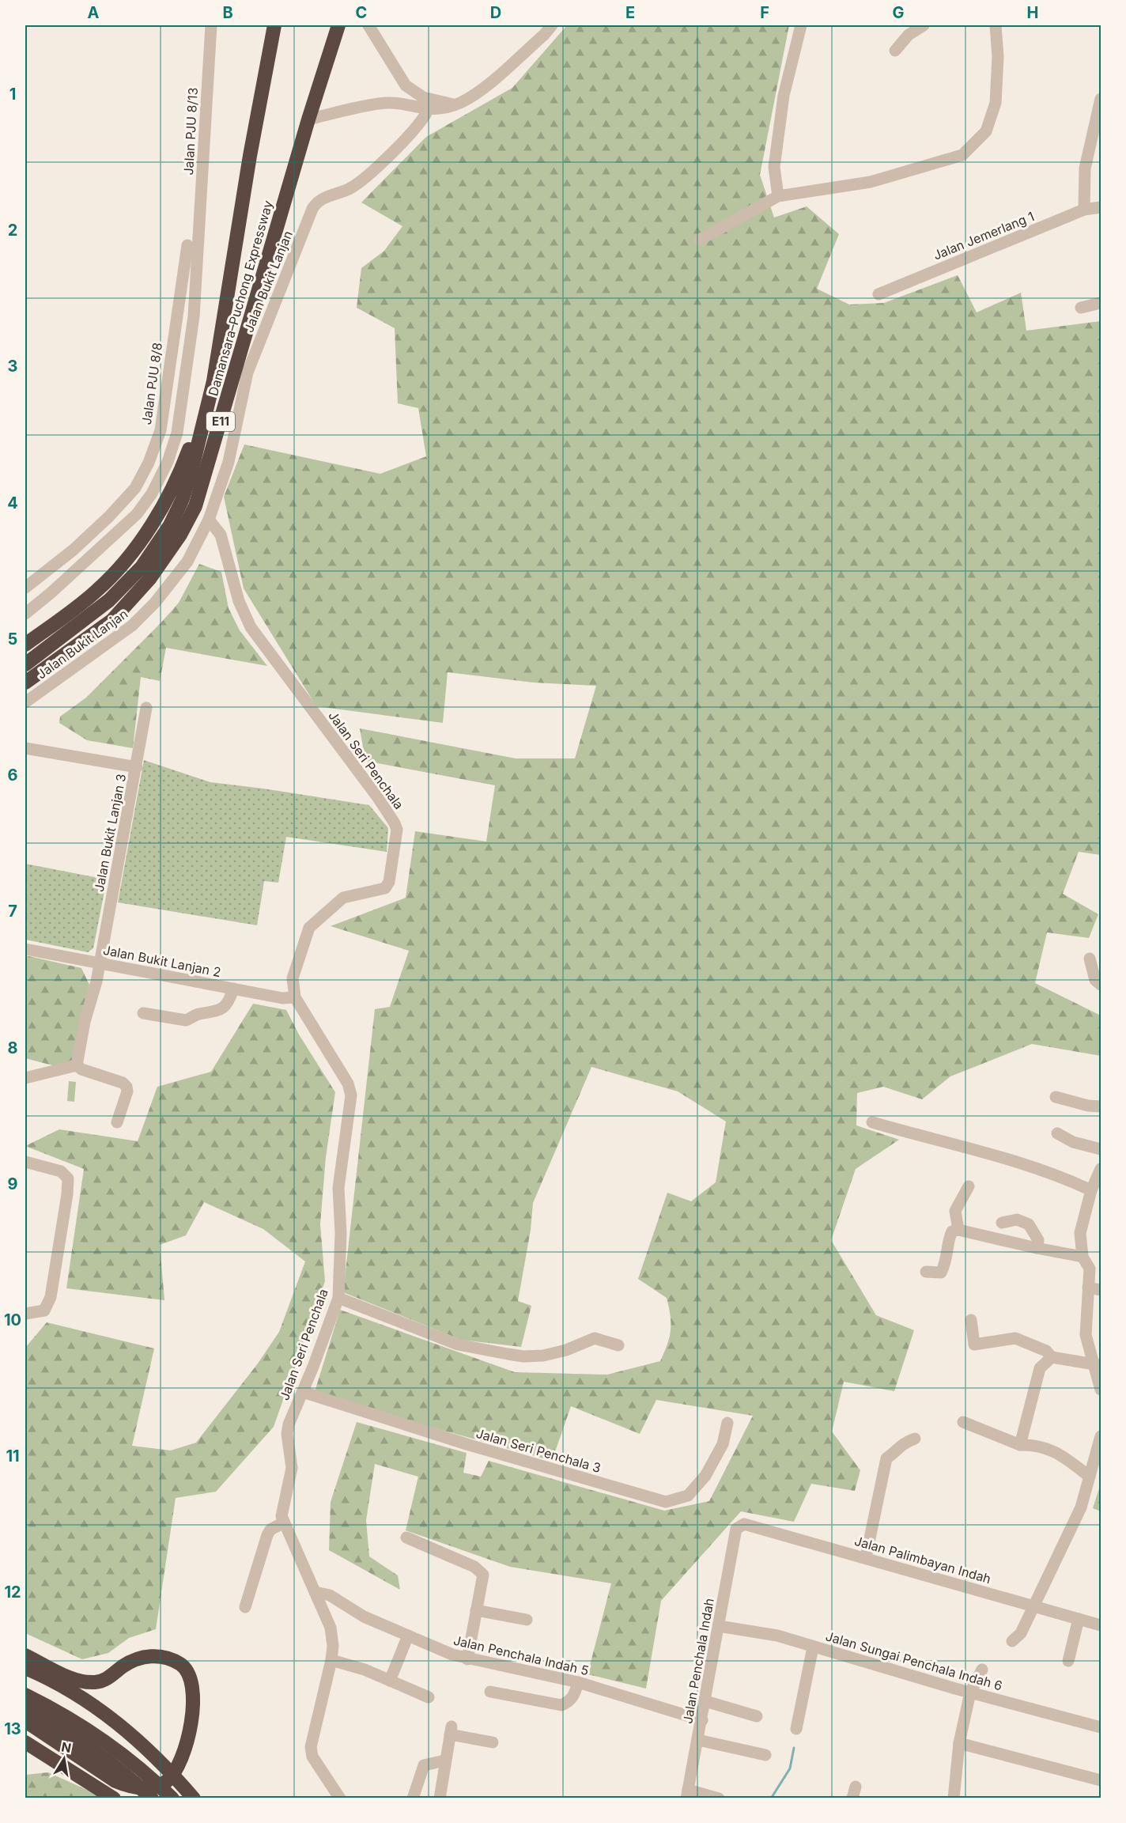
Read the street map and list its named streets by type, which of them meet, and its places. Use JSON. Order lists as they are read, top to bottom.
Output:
{
  "streets": {
    "highway": ["Damansara–Puchong Expressway", "E11"],
    "street": [
      "Jalan PJU 8/13",
      "Jalan Jemerlang 1",
      "Jalan Bukit Lanjan",
      "Jalan PJU 8/8",
      "Jalan Seri Penchala",
      "Jalan Bukit Lanjan 3",
      "Jalan Bukit Lanjan 2",
      "Jalan Seri Penchala 3",
      "Jalan Palimbayan Indah",
      "Jalan Penchala Indah 5",
      "Jalan Penchala Indah",
      "Jalan Sungai Penchala Indah 6"
    ]
  },
  "crossings": [
    ["Jalan Bukit Lanjan", "Jalan Seri Penchala"],
    ["Jalan Seri Penchala", "Jalan Bukit Lanjan 2"],
    ["Jalan Seri Penchala", "Jalan Seri Penchala 3"],
    ["Jalan Seri Penchala", "Jalan Penchala Indah 5"],
    ["Jalan Bukit Lanjan 3", "Jalan Bukit Lanjan 2"],
    ["Jalan Palimbayan Indah", "Jalan Penchala Indah"],
    ["Jalan Penchala Indah 5", "Jalan Penchala Indah"],
    ["Jalan Penchala Indah", "Jalan Sungai Penchala Indah 6"]
  ],
  "north": "top",
  "grid": {
    "columns": [
      "A",
      "B",
      "C",
      "D",
      "E",
      "F",
      "G",
      "H"
    ],
    "rows": [
      "1",
      "2",
      "3",
      "4",
      "5",
      "6",
      "7",
      "8",
      "9",
      "10",
      "11",
      "12",
      "13"
    ]
  }
}
